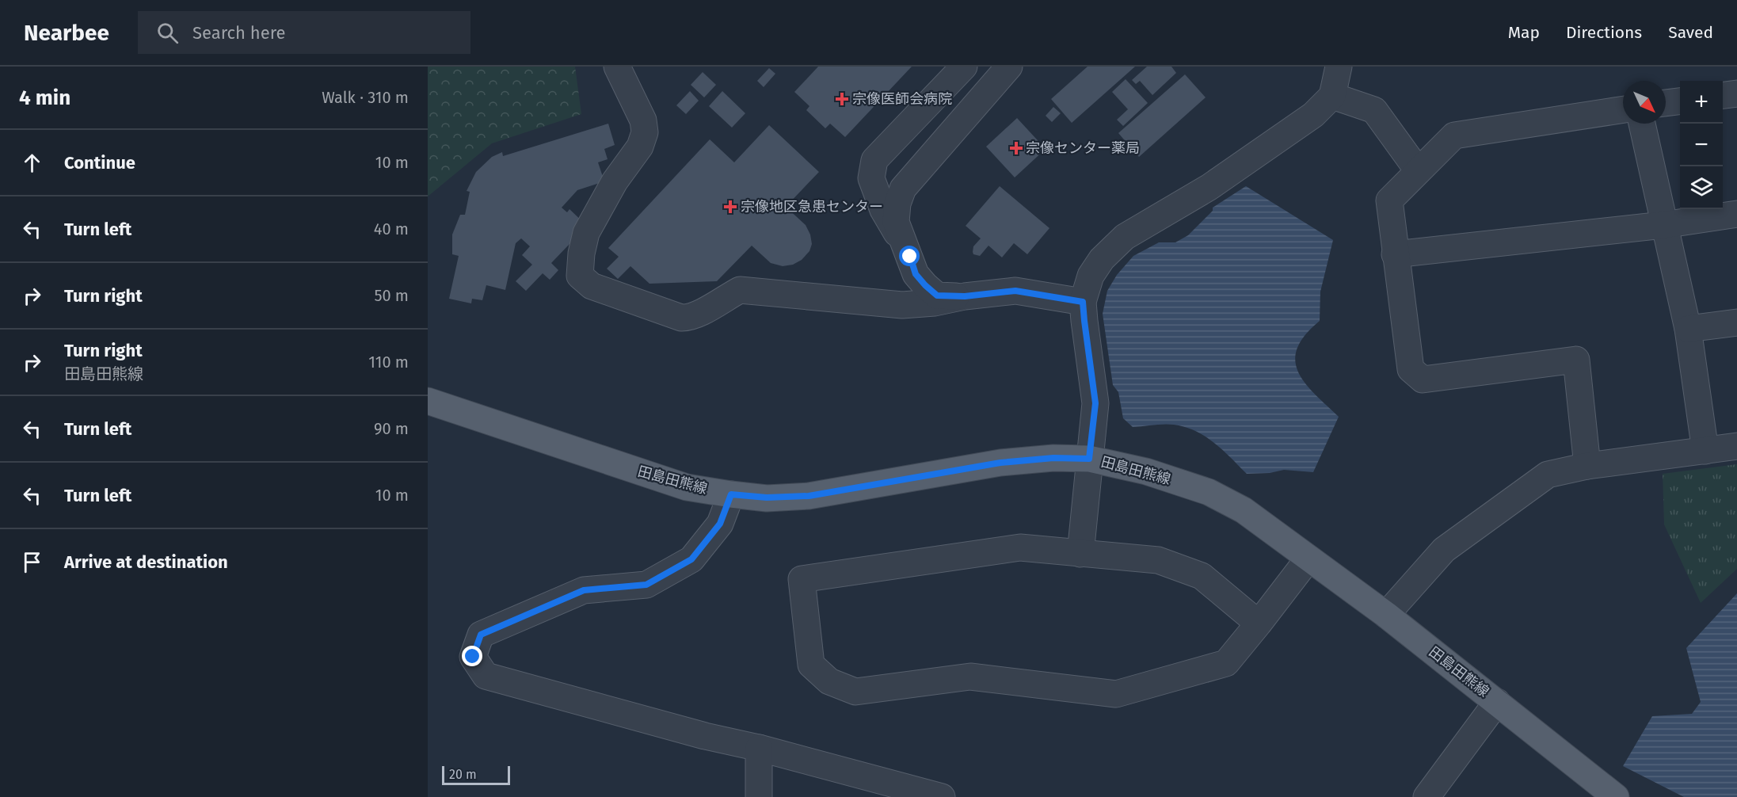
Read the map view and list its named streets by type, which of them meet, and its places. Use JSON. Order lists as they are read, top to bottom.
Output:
{
  "streets": {
    "main road": ["田島田熊線"]
  },
  "places": {
    "health": ["宗像医師会病院", "宗像センター薬局", "宗像地区急患センター"]
  },
  "scale_bar": "20 m",
  "north": "bottom right",
  "page": {
    "header": "Nearbee",
    "search": "Search here",
    "nav": ["Map", "Directions", "Saved"],
    "heading": ["4 min", "Walk · 310 m"],
    "map_buttons": ["+", "−"],
    "list": [
      ["Continue", "10 m"],
      ["Turn left", "40 m"],
      ["Turn right", "50 m"],
      ["Turn right", "田島田熊線", "110 m"],
      ["Turn left", "90 m"],
      ["Turn left", "10 m"],
      "Arrive at destination"
    ],
    "scale": "20 m"
  }
}
